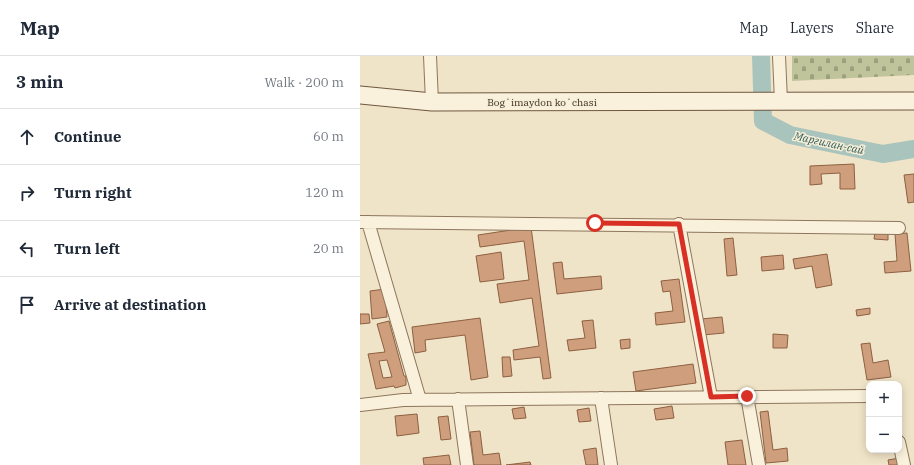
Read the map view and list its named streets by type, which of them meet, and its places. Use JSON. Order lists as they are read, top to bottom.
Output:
{
  "streets": {
    "main road": ["Bogʻimaydon koʻchasi"]
  },
  "water": ["Маргилан-сай"],
  "page": {
    "header": "Map",
    "nav": ["Map", "Layers", "Share"],
    "heading": ["3 min", "Walk · 200 m"],
    "list": [
      ["Continue", "60 m"],
      ["Turn right", "120 m"],
      ["Turn left", "20 m"],
      "Arrive at destination"
    ],
    "map_buttons": ["+", "−"]
  }
}
